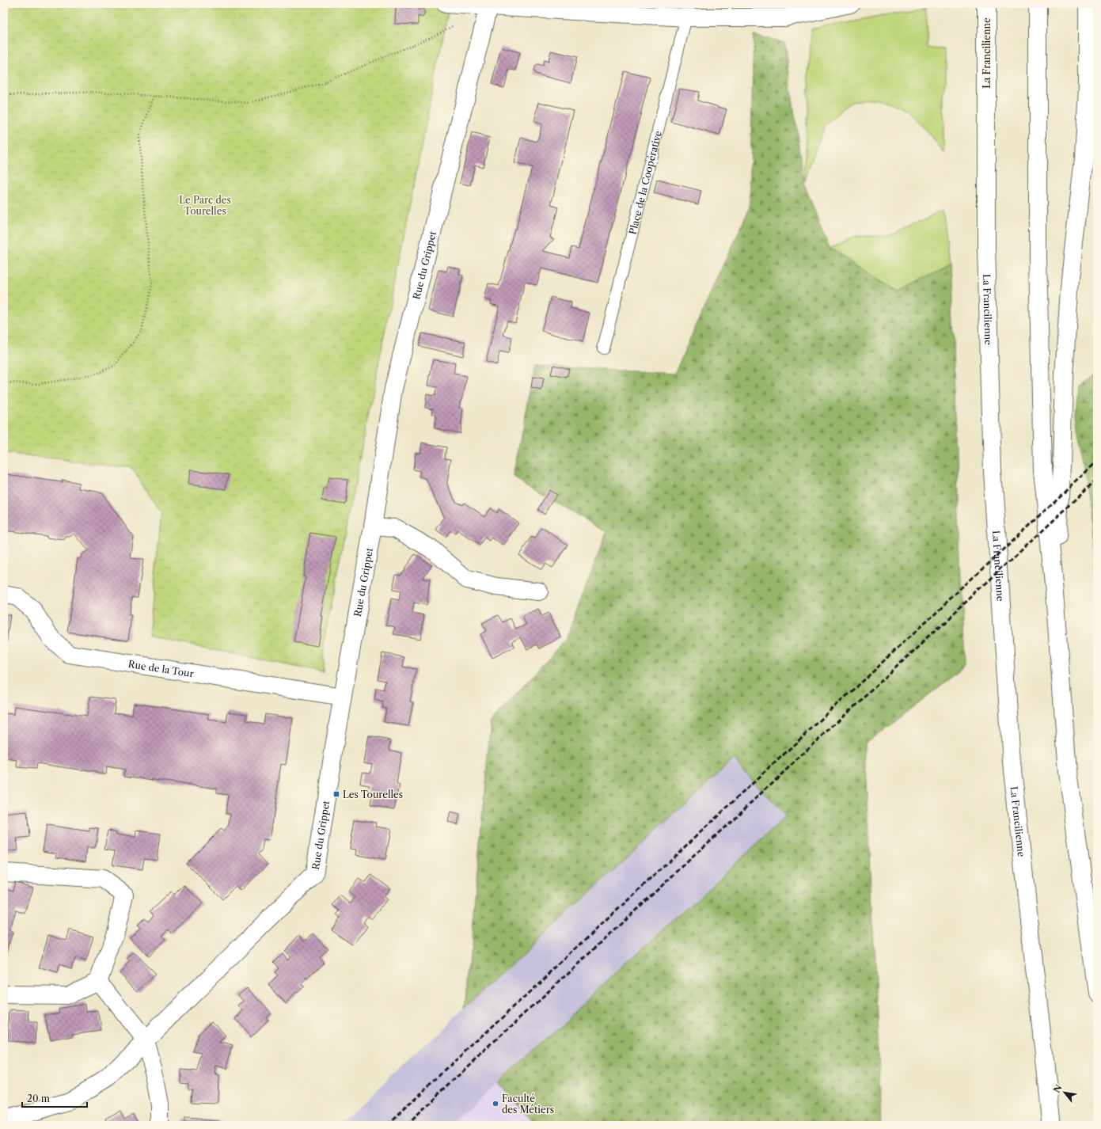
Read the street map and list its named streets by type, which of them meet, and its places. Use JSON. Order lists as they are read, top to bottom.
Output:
{
  "streets": {
    "main road": ["La Francilienne", "Rue du Grippet", "Rue de la Tour"],
    "lane": ["Place de la Coopérative"]
  },
  "crossings": [
    ["Rue du Grippet", "Rue de la Tour"]
  ],
  "parks": ["Le Parc des Tourelles"],
  "places": {
    "transit": ["Les Tourelles"],
    "other": ["Faculté des Métiers"]
  },
  "scale_bar": "20 m",
  "north": "top left"
}
